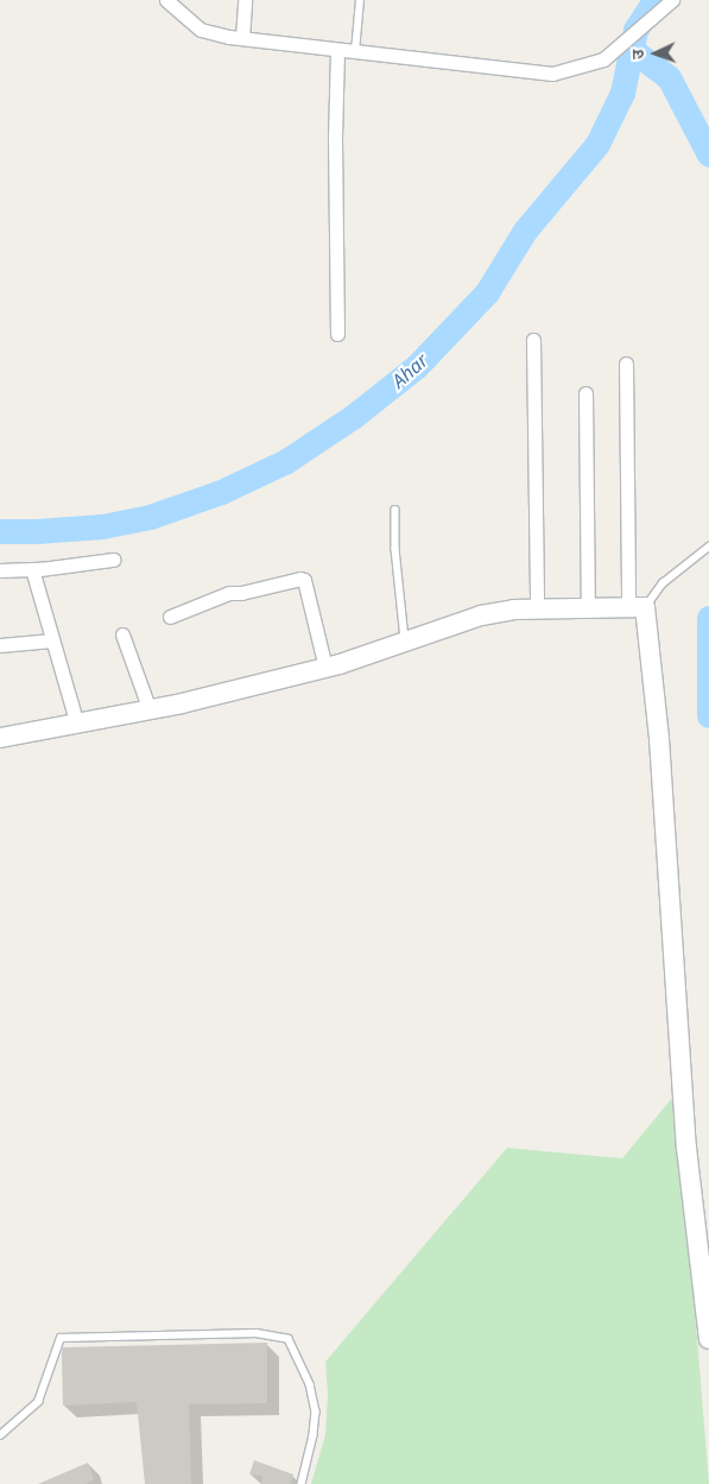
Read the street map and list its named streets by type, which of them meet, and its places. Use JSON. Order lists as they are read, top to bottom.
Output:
{
  "water": ["Ahar"],
  "north": "left"
}
